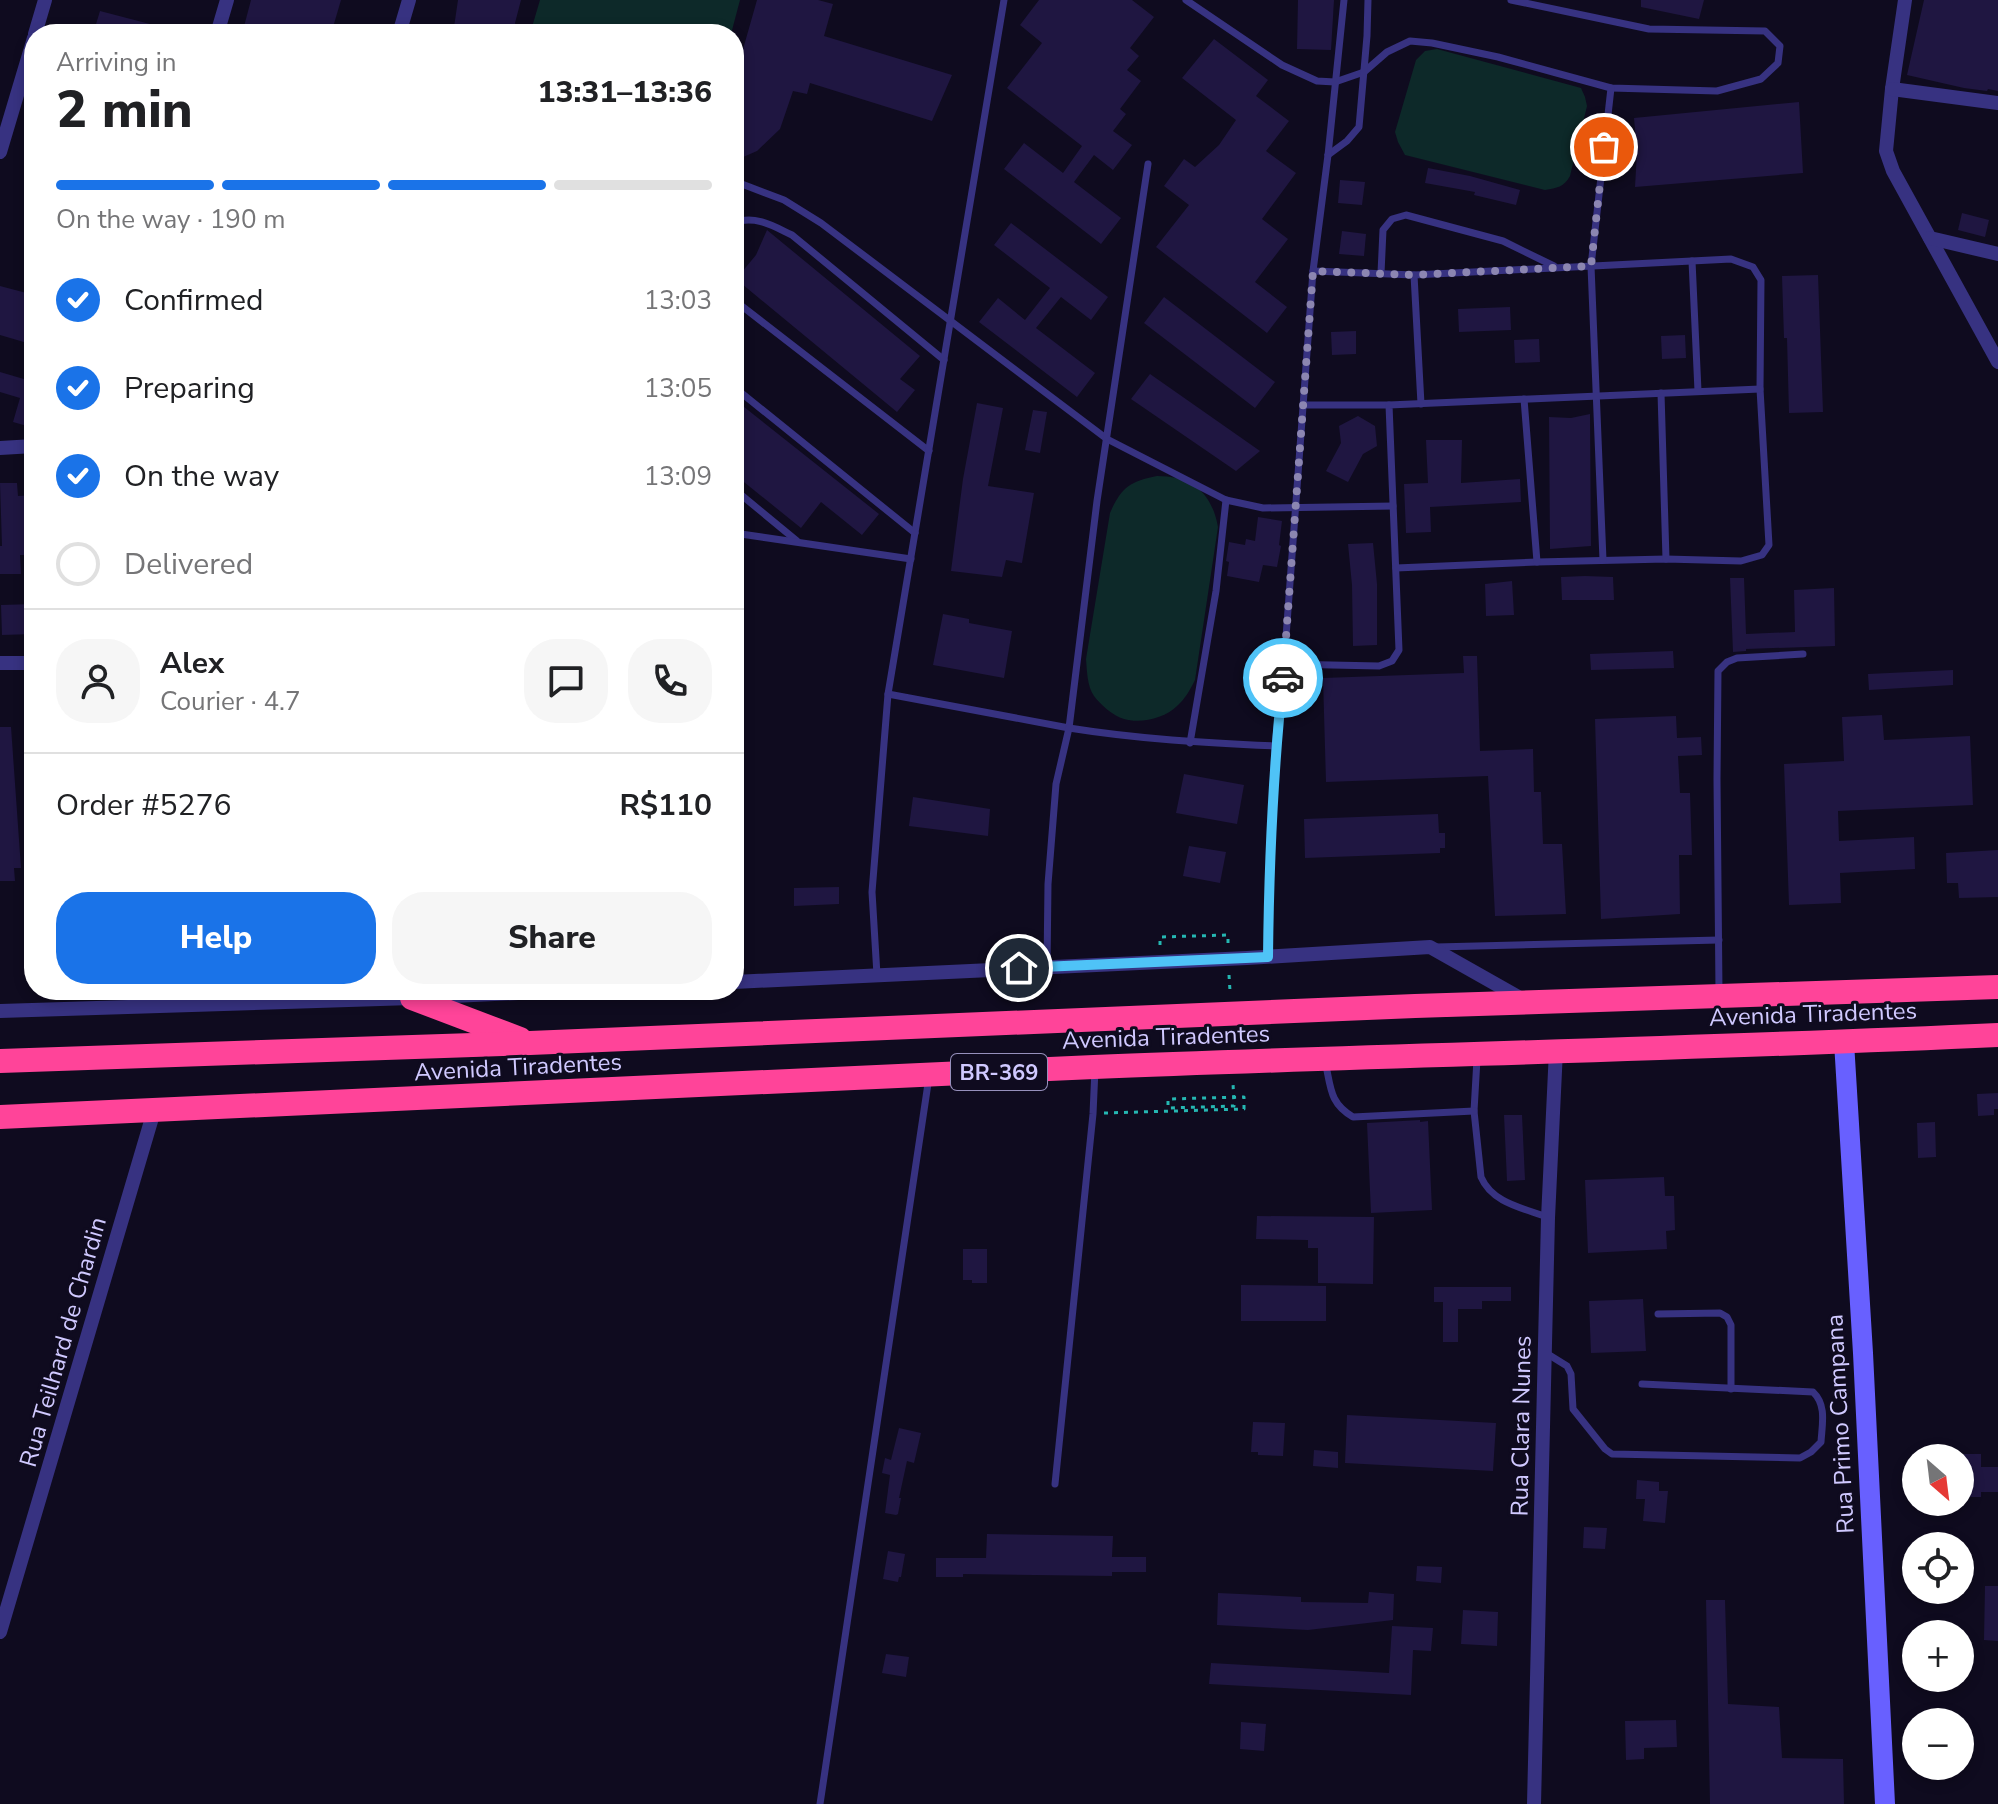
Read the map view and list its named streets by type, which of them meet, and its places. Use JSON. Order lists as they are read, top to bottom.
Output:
{
  "streets": {
    "highway": ["Avenida Tiradentes", "BR-369"],
    "street": ["Rua Teilhard de Chardin", "Rua Primo Campana", "Rua Clara Nunes"]
  },
  "crossings": [
    ["Avenida Tiradentes", "Rua Teilhard de Chardin"],
    ["Avenida Tiradentes", "Rua Primo Campana"],
    ["Avenida Tiradentes", "Rua Clara Nunes"]
  ],
  "north": "bottom right",
  "page": {
    "heading": ["2 min", "Arriving in", "13:31–13:36"],
    "panel": [
      "Alex",
      "Courier · 4.7",
      "Order #5276",
      "R$110"
    ],
    "bar": "On the way · 190 m",
    "list": [
      ["Confirmed", "13:03"],
      ["Preparing", "13:05"],
      ["On the way", "13:09"],
      "Delivered"
    ],
    "buttons": ["Help", "Share"],
    "map_buttons": ["+", "−"]
  }
}
